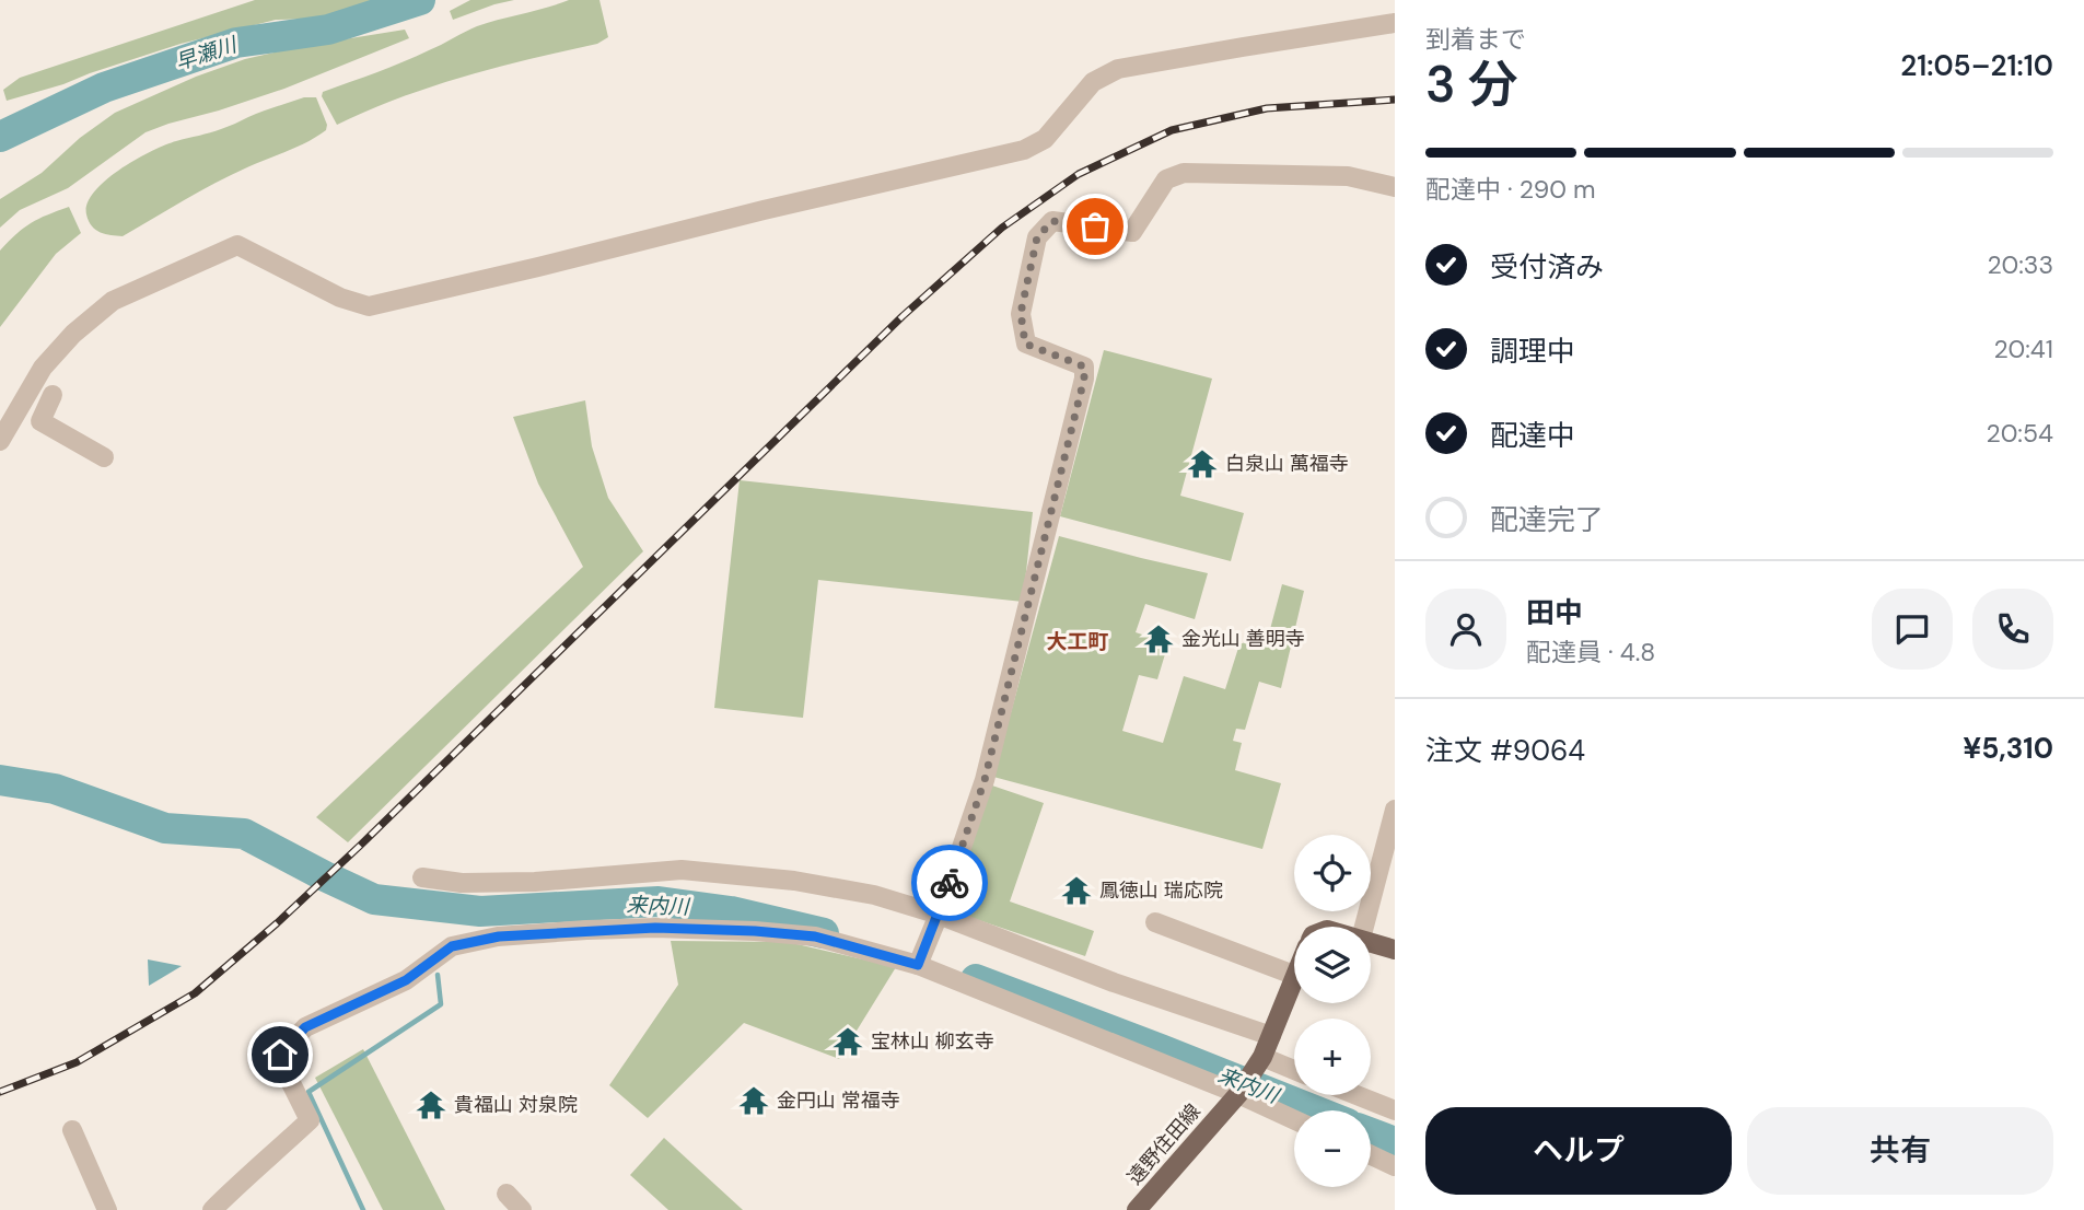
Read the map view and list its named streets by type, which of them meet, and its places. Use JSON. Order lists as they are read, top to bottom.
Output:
{
  "streets": {
    "main road": ["遠野住田線"]
  },
  "districts": ["大工町"],
  "water": ["早瀬川", "来内川"],
  "places": {
    "temple": [
      "白泉山 萬福寺",
      "金光山 善明寺",
      "鳳徳山 瑞応院",
      "宝林山 柳玄寺",
      "金円山 常福寺",
      "貴福山 対泉院"
    ]
  },
  "page": {
    "heading": ["3 分", "到着まで", "21:05–21:10"],
    "panel": [
      "田中",
      "配達員 · 4.8",
      "注文 #9064",
      "¥5,310"
    ],
    "bar": "配達中 · 290 m",
    "list": [
      ["受付済み", "20:33"],
      ["調理中", "20:41"],
      ["配達中", "20:54"],
      "配達完了"
    ],
    "map_buttons": ["+", "−"],
    "buttons": ["ヘルプ", "共有"]
  }
}
